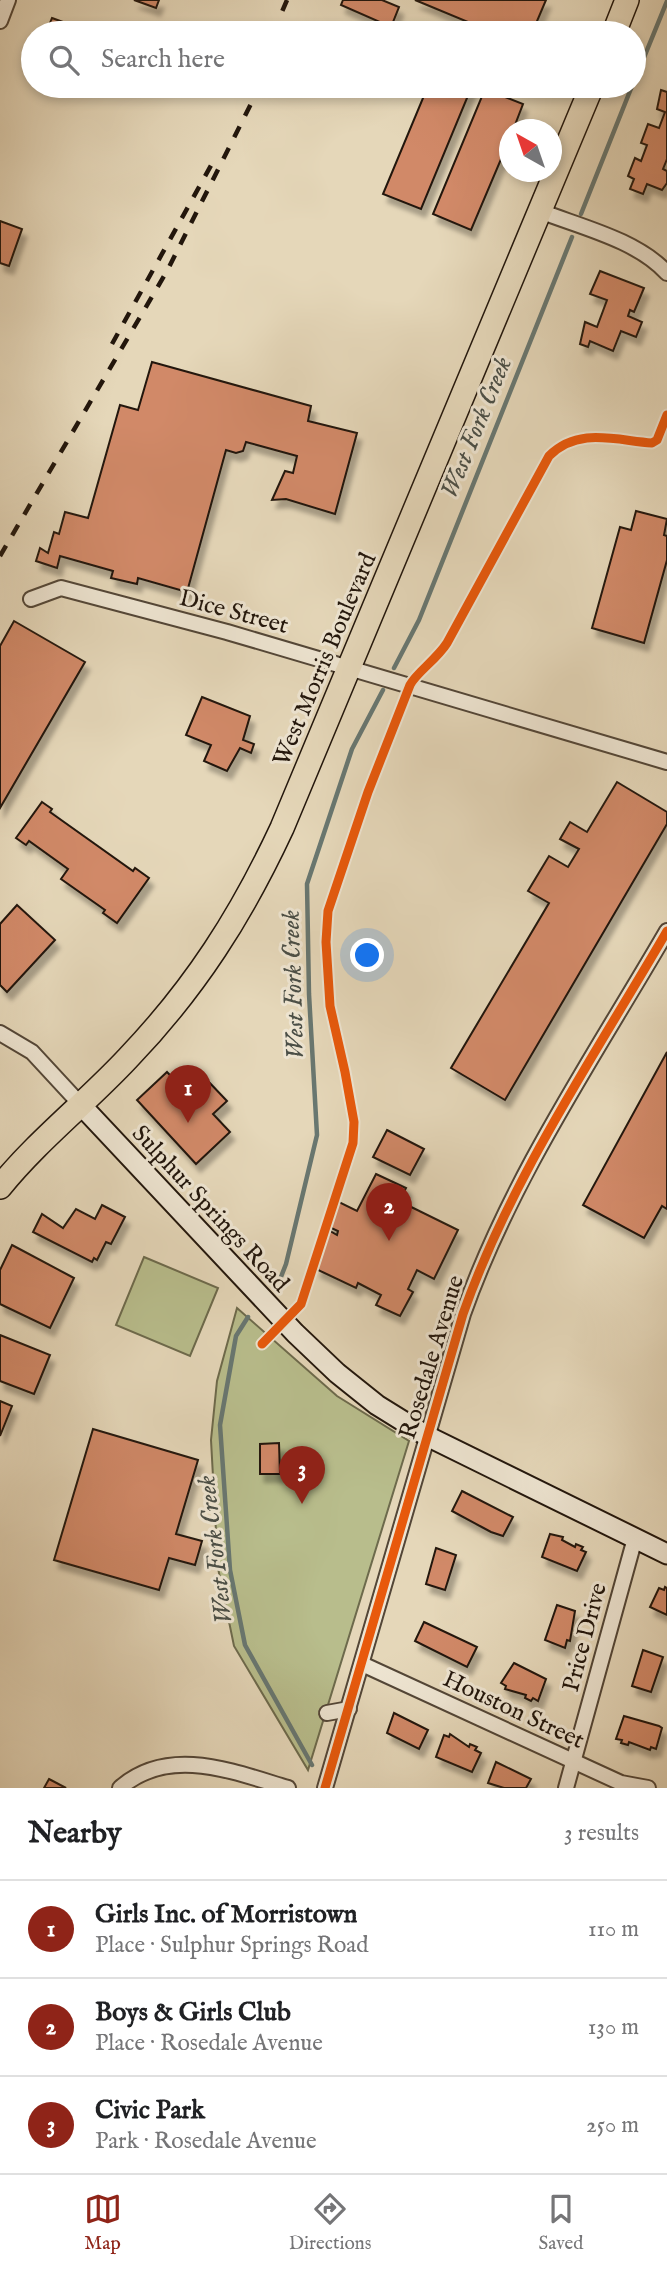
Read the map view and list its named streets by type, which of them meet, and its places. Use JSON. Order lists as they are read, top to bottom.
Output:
{
  "streets": {
    "main road": ["West Morris Boulevard"],
    "street": [
      "Dice Street",
      "Sulphur Springs Road",
      "Rosedale Avenue",
      "Price Drive",
      "Houston Street"
    ]
  },
  "crossings": [
    ["Dice Street", "West Morris Boulevard"],
    ["West Morris Boulevard", "Sulphur Springs Road"],
    ["Sulphur Springs Road", "Rosedale Avenue"],
    ["Sulphur Springs Road", "Price Drive"],
    ["Rosedale Avenue", "Houston Street"],
    ["Price Drive", "Houston Street"]
  ],
  "water": ["West Fork Creek"],
  "north": "top left",
  "page": {
    "search": "Search here",
    "pins": ["1", "2", "3"],
    "heading": ["Nearby", "3 results"],
    "list": [
      {
        "mark": "1",
        "name": "Girls Inc. of Morristown",
        "note": "Place · Sulphur Springs Road",
        "value": "110 m"
      },
      {
        "mark": "2",
        "name": "Boys & Girls Club",
        "note": "Place · Rosedale Avenue",
        "value": "130 m"
      },
      {
        "mark": "3",
        "name": "Civic Park",
        "note": "Park · Rosedale Avenue",
        "value": "250 m"
      }
    ],
    "nav": ["Map", "Directions", "Saved"]
  }
}
